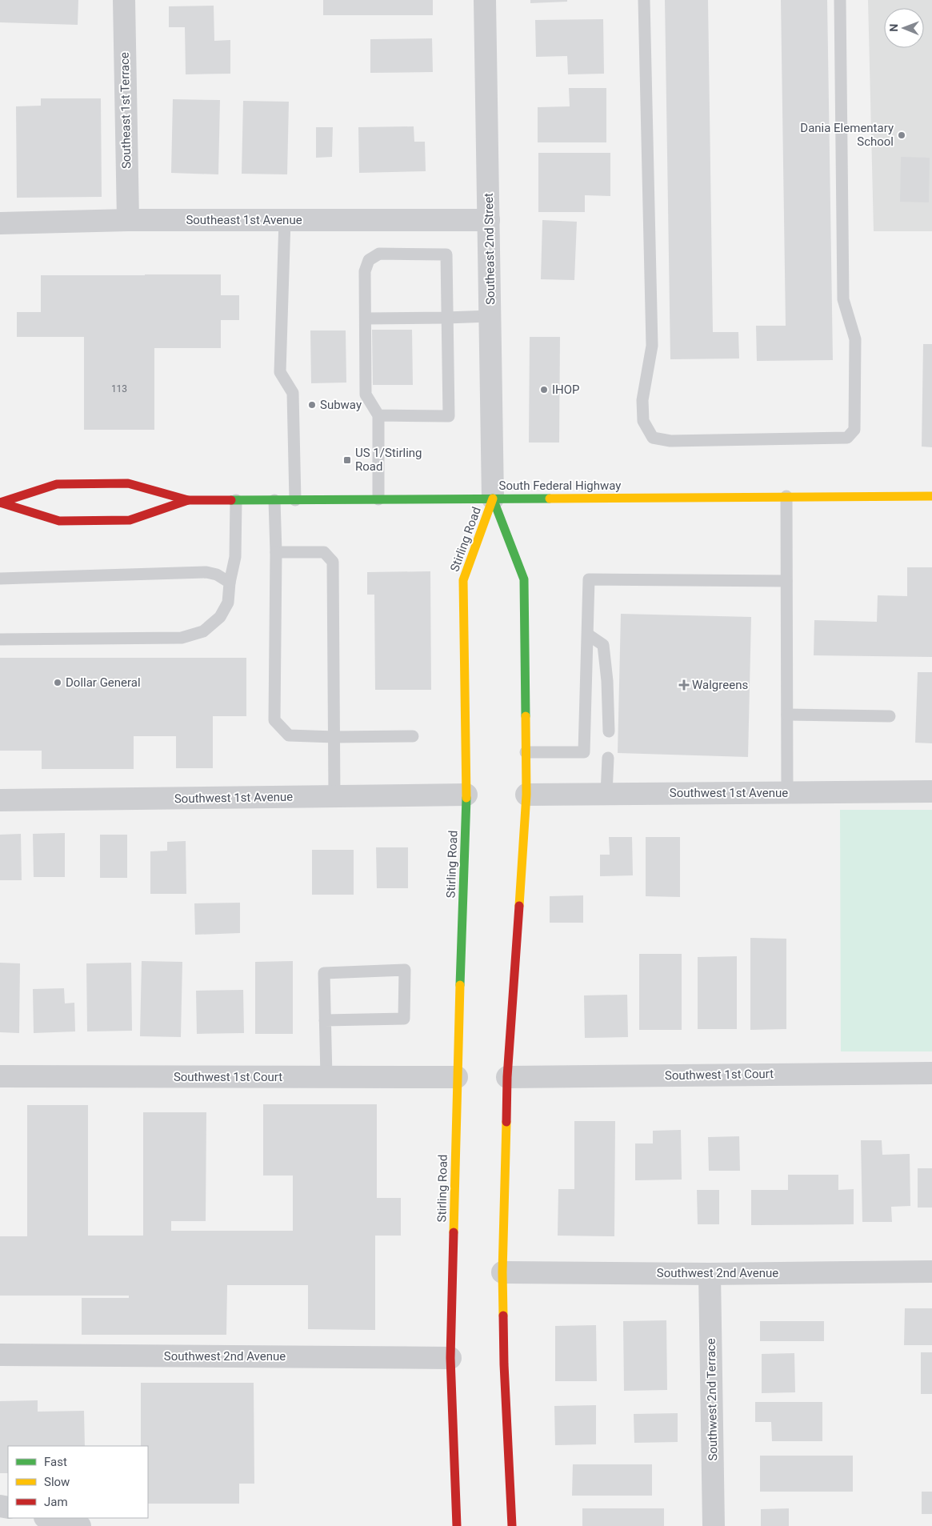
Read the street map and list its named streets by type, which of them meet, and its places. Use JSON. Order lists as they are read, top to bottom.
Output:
{
  "streets": {
    "main road": ["South Federal Highway", "Stirling Road"],
    "street": [
      "Southeast 1st Terrace",
      "Southeast 1st Avenue",
      "Southeast 2nd Street",
      "Southwest 1st Avenue",
      "Southwest 1st Court",
      "Southwest 2nd Avenue",
      "Southwest 2nd Terrace"
    ]
  },
  "crossings": [
    ["Southeast 1st Terrace", "Southeast 1st Avenue"],
    ["Southeast 1st Avenue", "Southeast 2nd Street"],
    ["Southeast 2nd Street", "South Federal Highway"],
    ["Southeast 2nd Street", "Stirling Road"],
    ["South Federal Highway", "Stirling Road"],
    ["Stirling Road", "Southwest 1st Avenue"],
    ["Stirling Road", "Southwest 1st Court"],
    ["Stirling Road", "Southwest 2nd Avenue"],
    ["Southwest 2nd Avenue", "Southwest 2nd Terrace"]
  ],
  "places": {
    "other": [
      "Dania Elementary School",
      "IHOP",
      "Subway",
      "Dollar General"
    ],
    "transit": ["US 1/Stirling Road"],
    "health": ["Walgreens"]
  },
  "house_numbers": ["113"],
  "legend": ["Fast", "Slow", "Jam"],
  "north": "left"
}
